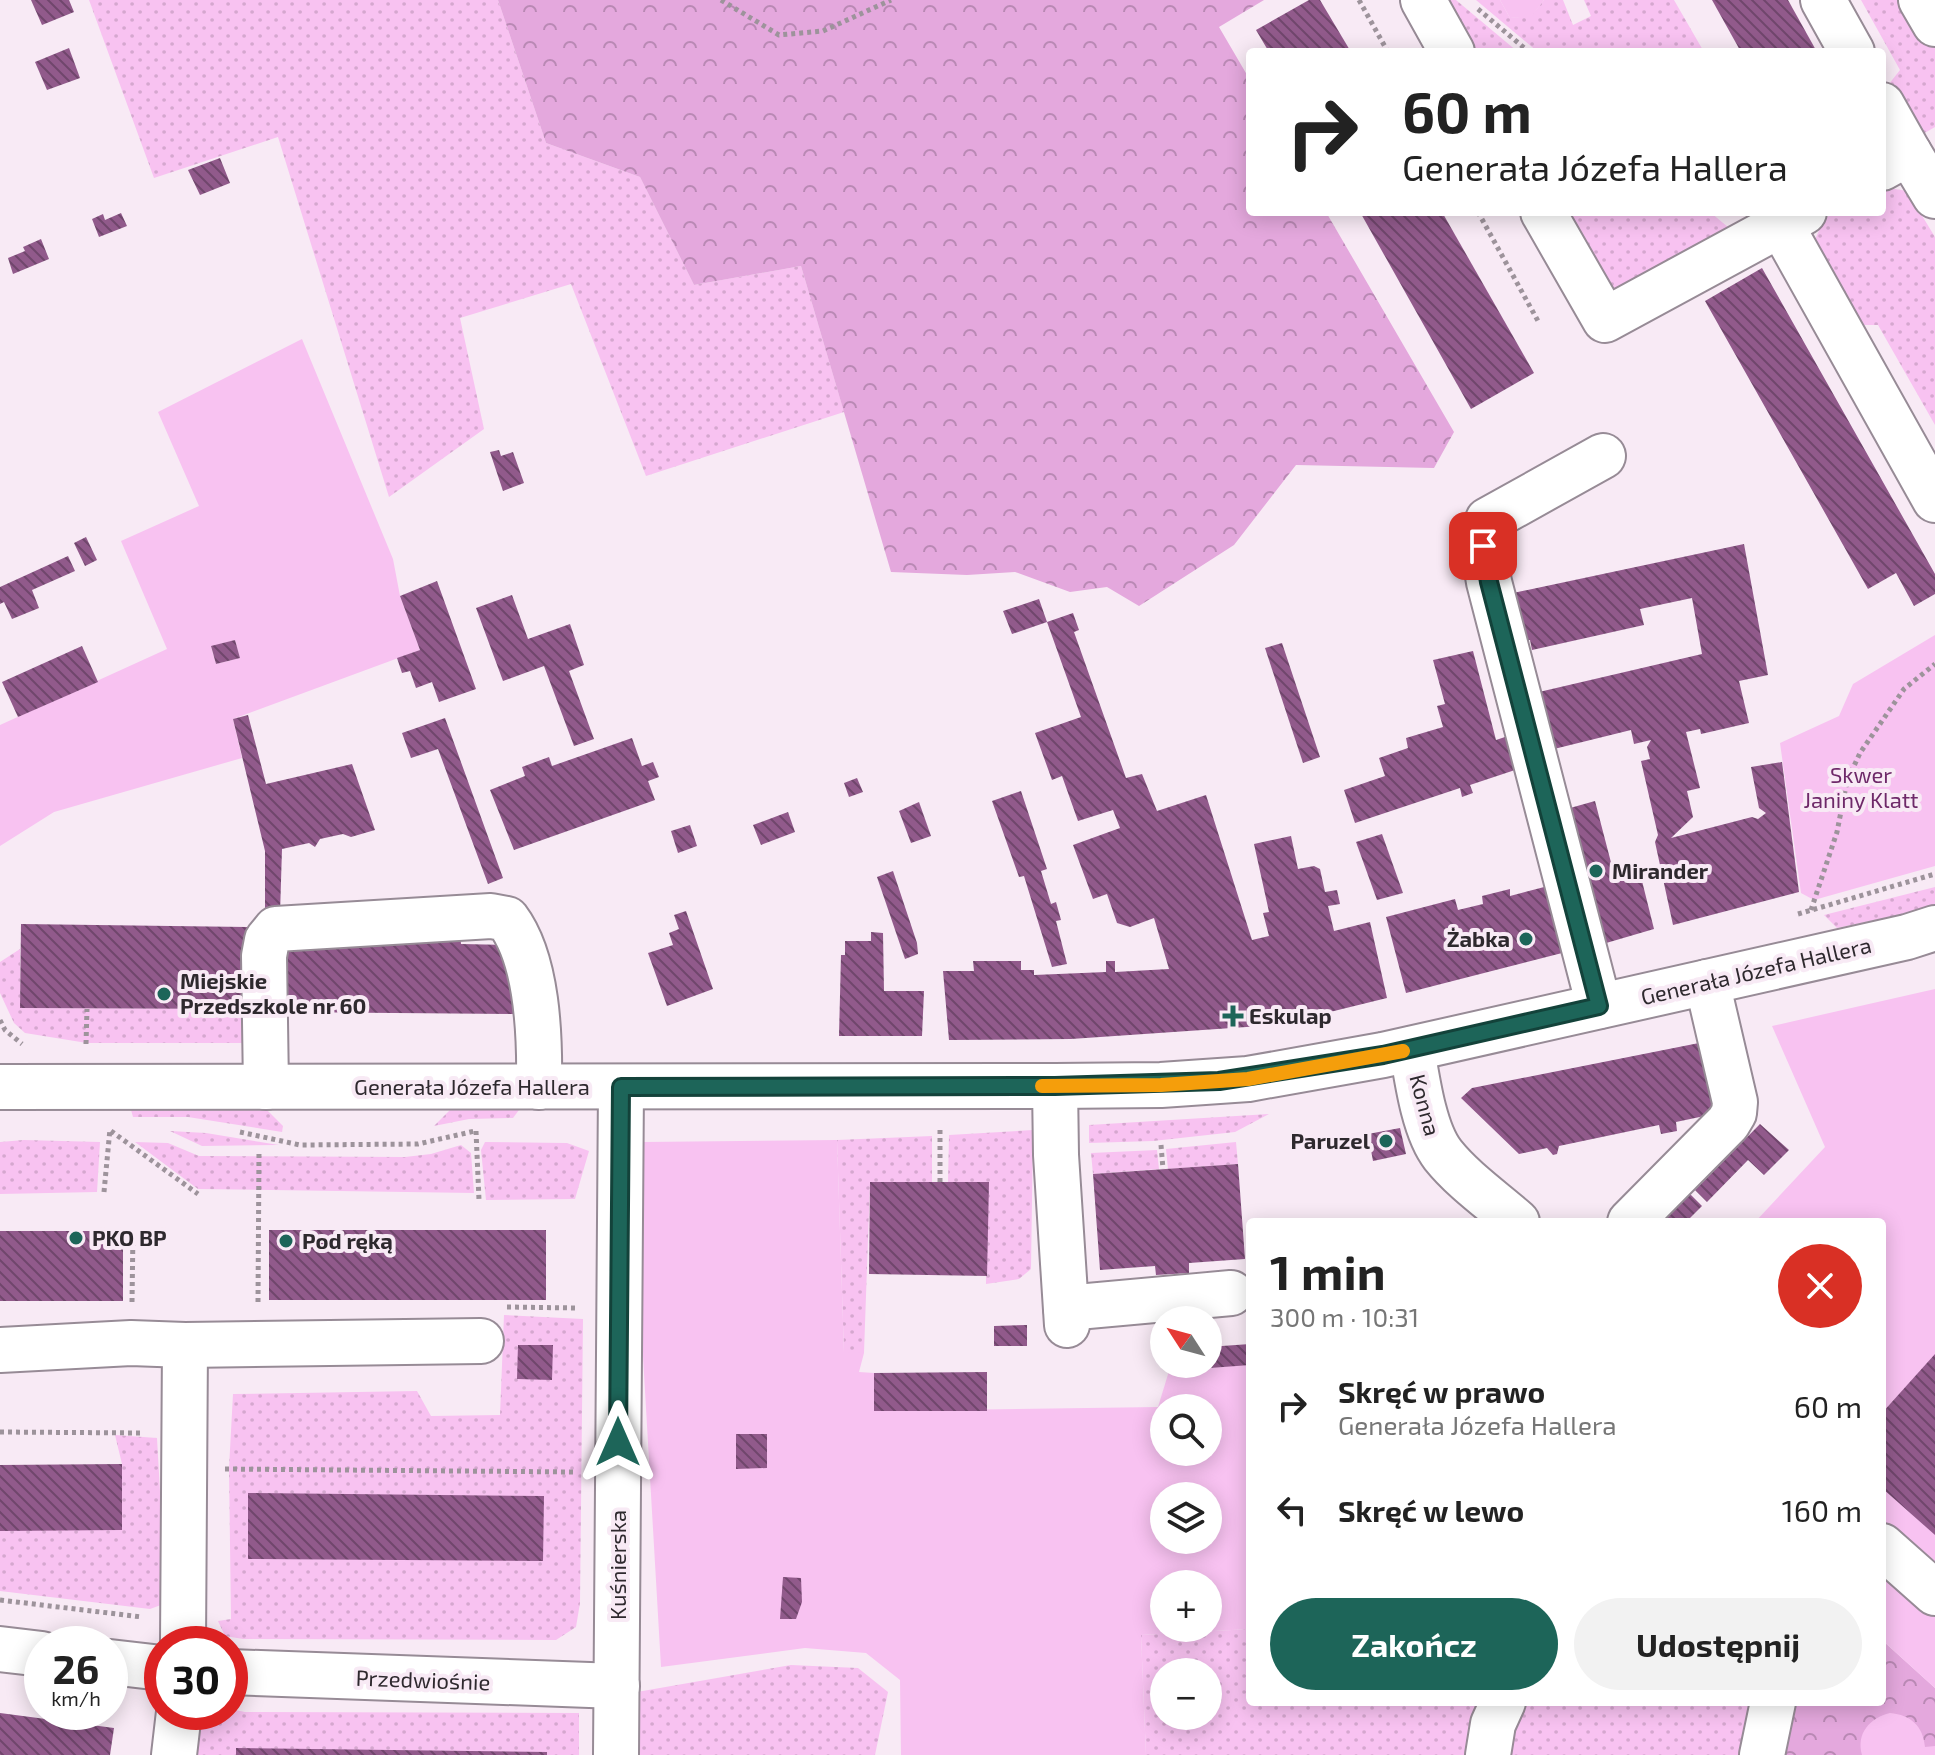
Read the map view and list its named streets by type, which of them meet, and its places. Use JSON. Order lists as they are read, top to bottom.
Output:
{
  "streets": {
    "street": [
      "Generała Józefa Hallera",
      "Konna",
      "Kuśnierska",
      "Przedwiośnie"
    ]
  },
  "crossings": [
    ["Generała Józefa Hallera", "Konna"],
    ["Generała Józefa Hallera", "Kuśnierska"],
    ["Kuśnierska", "Przedwiośnie"]
  ],
  "parks": ["Skwer Janiny Klatt"],
  "places": {
    "other": [
      "Mirander",
      "Żabka",
      "Miejskie Przedszkole nr 60",
      "Paruzel",
      "PKO BP",
      "Pod ręką"
    ],
    "health": ["Eskulap"]
  },
  "north": "top left",
  "page": {
    "turn": ["60 m", "Generała Józefa Hallera"],
    "heading": ["1 min", "300 m · 10:31"],
    "map_buttons": ["+", "−"],
    "list": [
      {
        "name": "Skręć w prawo",
        "note": "Generała Józefa Hallera",
        "value": "60 m"
      },
      {
        "name": "Skręć w lewo",
        "value": "160 m"
      }
    ],
    "buttons": ["Zakończ", "Udostępnij"],
    "speed": "26 km/h",
    "limit": "30"
  }
}
